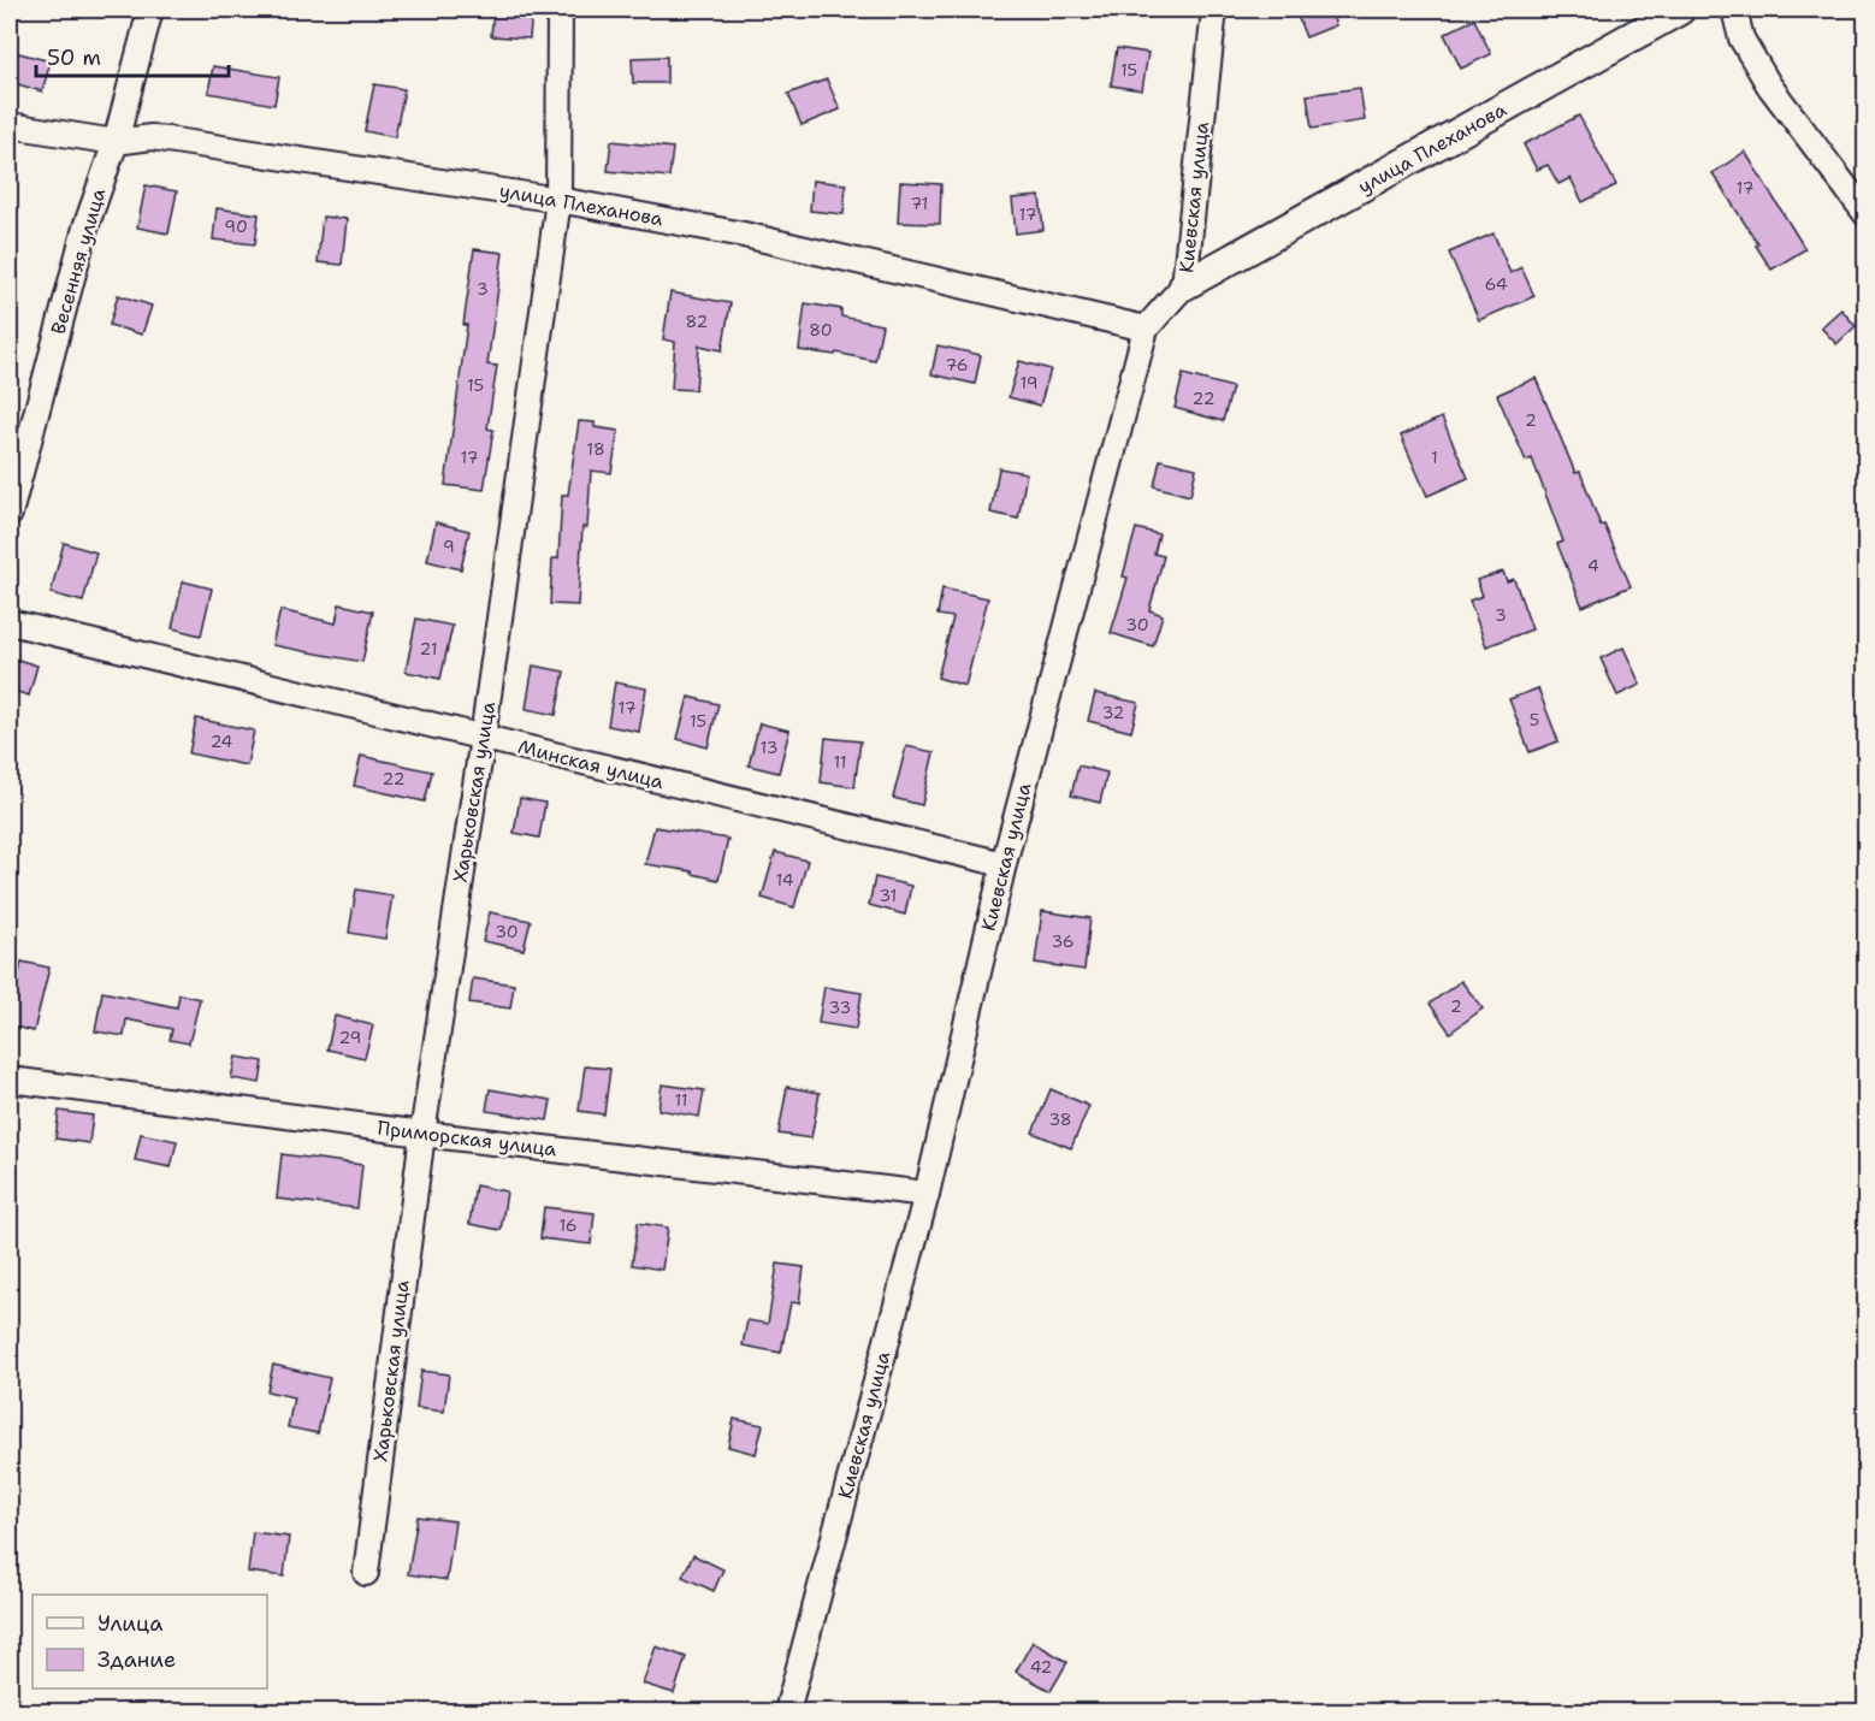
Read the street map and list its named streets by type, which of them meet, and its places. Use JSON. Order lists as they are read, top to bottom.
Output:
{
  "streets": {
    "street": [
      "улица Плеханова",
      "Киевская улица",
      "Весенняя улица",
      "Минская улица",
      "Харьковская улица",
      "Приморская улица"
    ]
  },
  "crossings": [
    ["улица Плеханова", "Киевская улица"],
    ["улица Плеханова", "Весенняя улица"],
    ["улица Плеханова", "Харьковская улица"],
    ["Киевская улица", "Минская улица"],
    ["Киевская улица", "Приморская улица"],
    ["Минская улица", "Харьковская улица"],
    ["Харьковская улица", "Приморская улица"]
  ],
  "house_numbers": [
    "15",
    "17",
    "71",
    "17",
    "90",
    "64",
    "3",
    "82",
    "80",
    "76",
    "19",
    "15",
    "22",
    "2",
    "18",
    "17",
    "1",
    "9",
    "4",
    "3",
    "30",
    "21",
    "17",
    "32",
    "5",
    "15",
    "24",
    "13",
    "11",
    "22",
    "14",
    "31",
    "30",
    "36",
    "2",
    "33",
    "29",
    "11",
    "38",
    "16",
    "42"
  ],
  "legend": ["Улица", "Здание"],
  "scale_bar": "50 m"
}
